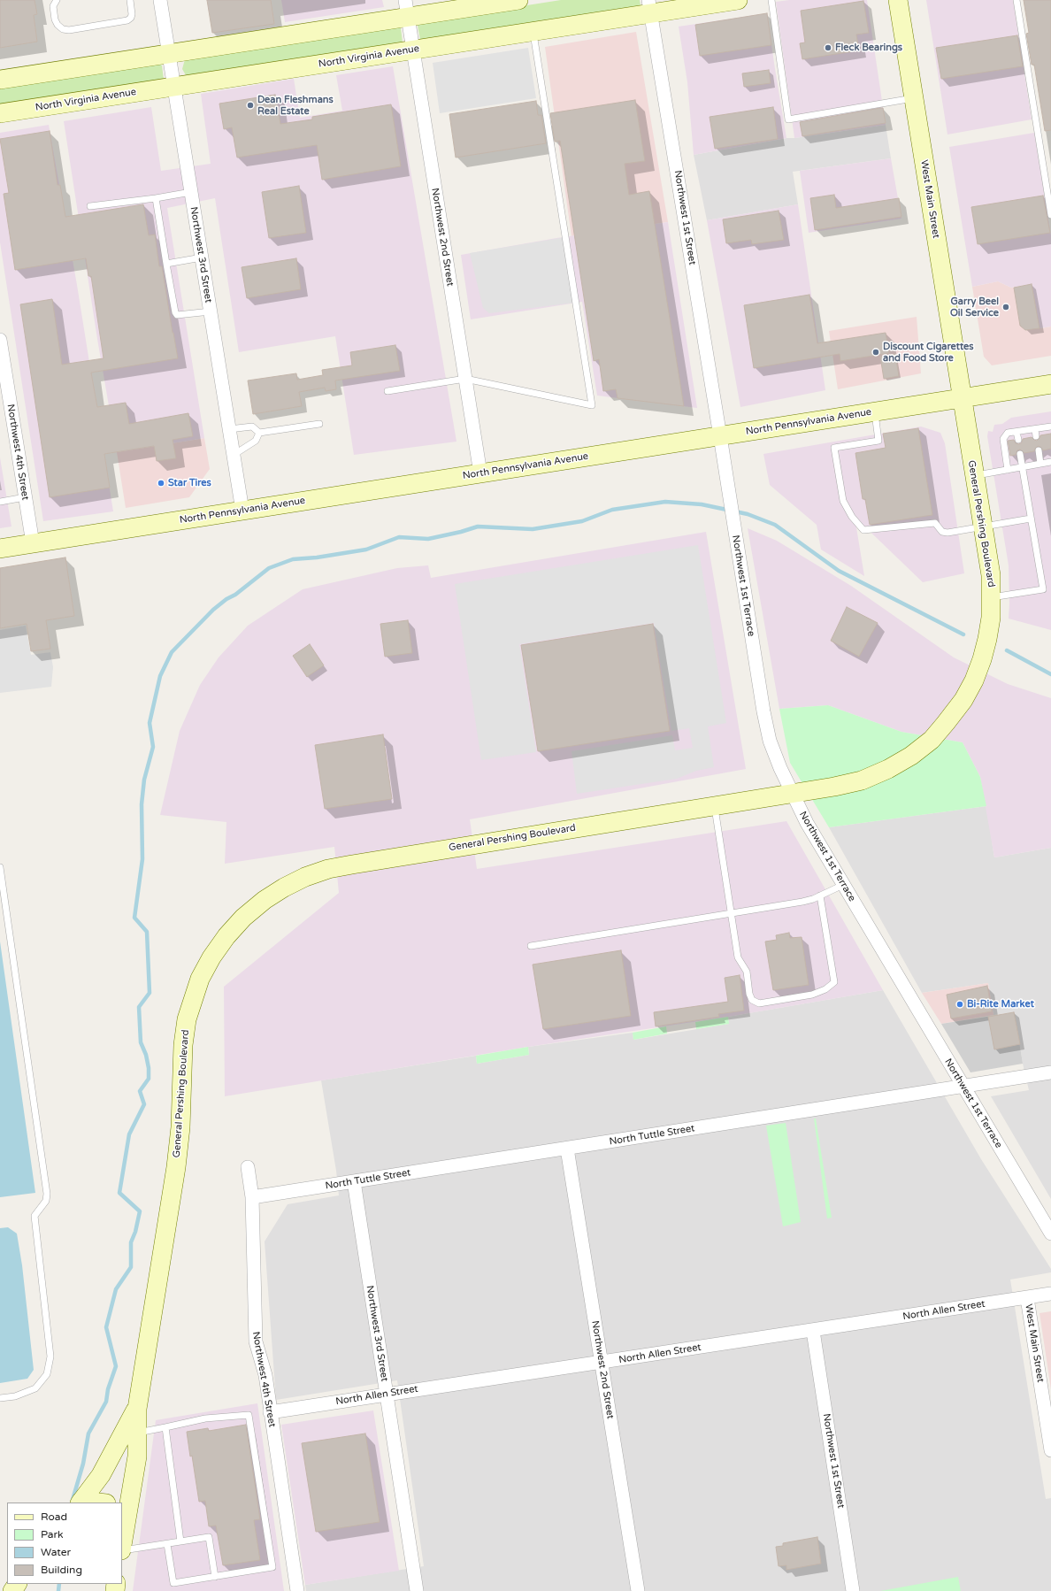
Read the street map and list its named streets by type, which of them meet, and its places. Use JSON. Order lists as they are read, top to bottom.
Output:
{
  "streets": {
    "main road": [
      "North Virginia Avenue",
      "West Main Street",
      "North Pennsylvania Avenue",
      "General Pershing Boulevard"
    ],
    "street": [
      "Northwest 1st Street",
      "Northwest 2nd Street",
      "Northwest 3rd Street",
      "Northwest 4th Street",
      "Northwest 1st Terrace",
      "North Tuttle Street",
      "North Allen Street"
    ]
  },
  "crossings": [
    ["North Virginia Avenue", "Northwest 1st Street"],
    ["North Virginia Avenue", "Northwest 2nd Street"],
    ["North Virginia Avenue", "Northwest 3rd Street"],
    ["West Main Street", "North Pennsylvania Avenue"],
    ["West Main Street", "General Pershing Boulevard"],
    ["West Main Street", "North Allen Street"],
    ["Northwest 1st Street", "North Pennsylvania Avenue"],
    ["Northwest 1st Street", "Northwest 1st Terrace"],
    ["Northwest 1st Street", "North Allen Street"],
    ["Northwest 2nd Street", "North Pennsylvania Avenue"],
    ["Northwest 2nd Street", "North Tuttle Street"],
    ["Northwest 2nd Street", "North Allen Street"],
    ["Northwest 3rd Street", "North Pennsylvania Avenue"],
    ["Northwest 3rd Street", "North Tuttle Street"],
    ["Northwest 3rd Street", "North Allen Street"],
    ["North Pennsylvania Avenue", "Northwest 4th Street"],
    ["North Pennsylvania Avenue", "General Pershing Boulevard"],
    ["North Pennsylvania Avenue", "Northwest 1st Terrace"],
    ["Northwest 4th Street", "North Tuttle Street"],
    ["Northwest 4th Street", "North Allen Street"],
    ["General Pershing Boulevard", "Northwest 1st Terrace"],
    ["Northwest 1st Terrace", "North Tuttle Street"]
  ],
  "places": [
    "Fleck Bearings",
    "Dean Fleshmans Real Estate",
    "Garry Beel Oil Service",
    "Discount Cigarettes and Food Store",
    "Star Tires",
    "Bi-Rite Market"
  ],
  "legend": [
    "Road",
    "Park",
    "Water",
    "Building"
  ]
}
